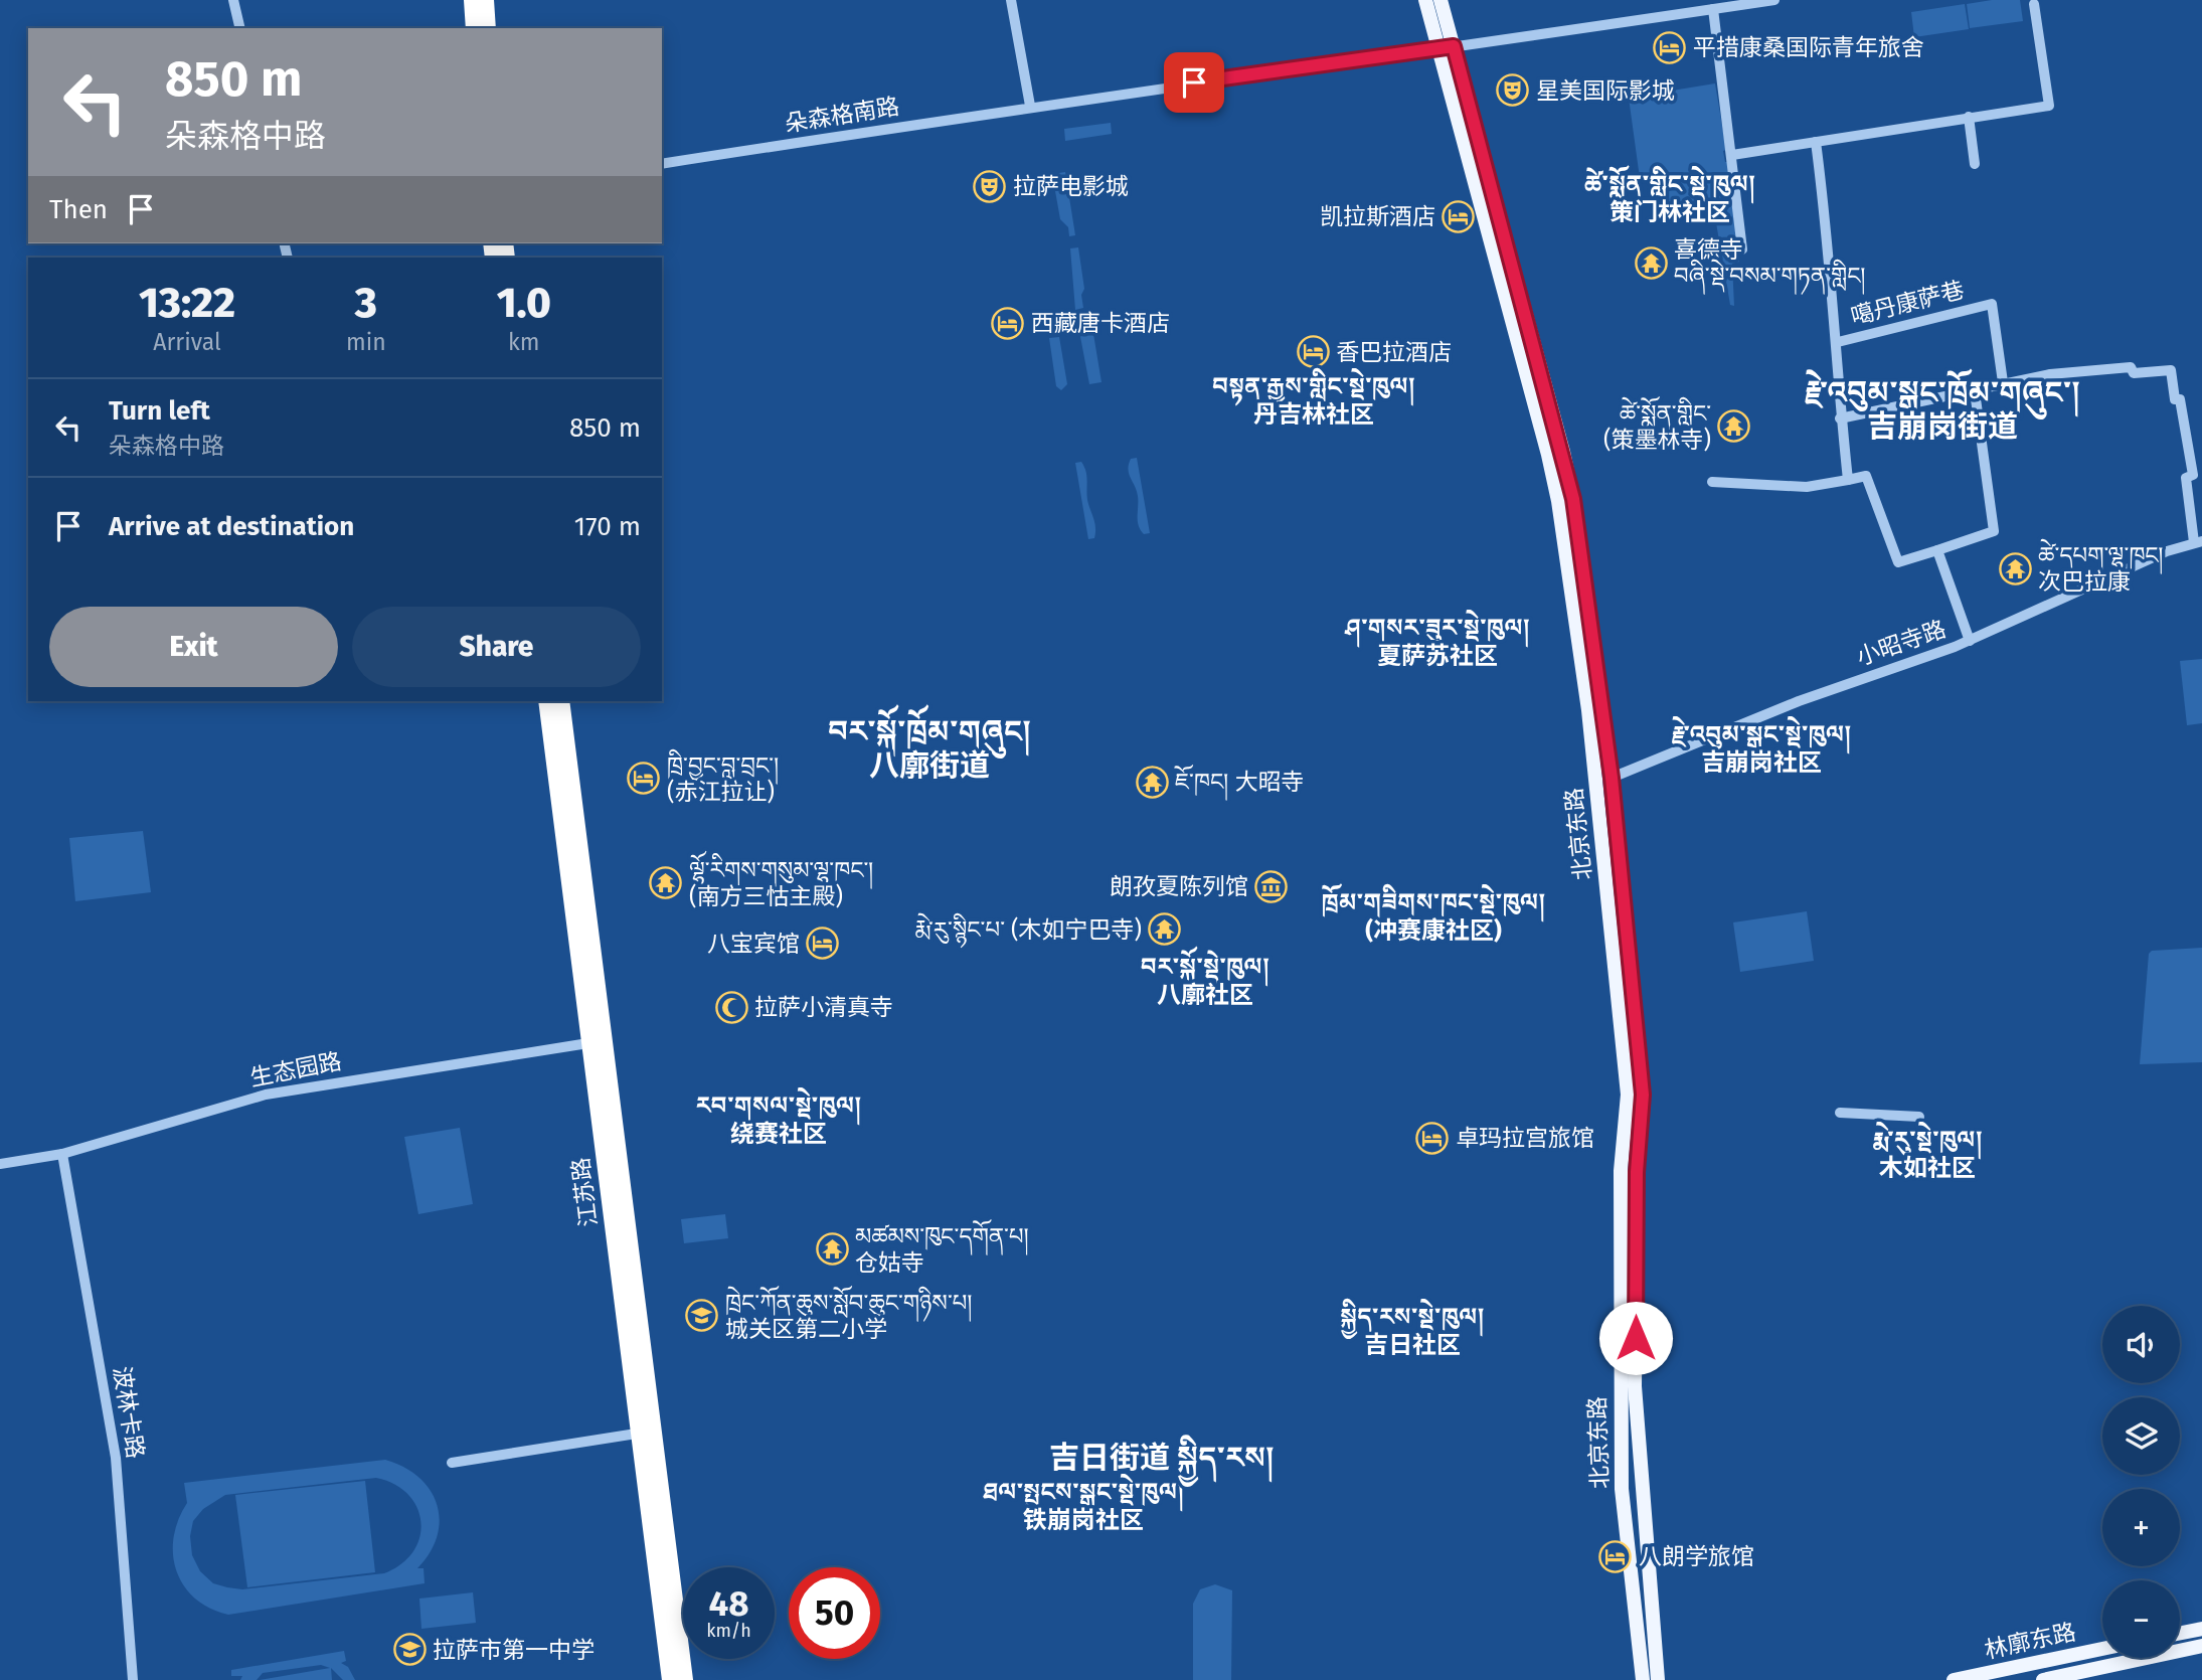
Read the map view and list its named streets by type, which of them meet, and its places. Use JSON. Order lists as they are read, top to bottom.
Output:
{
  "streets": {
    "highway": ["江苏路"],
    "main road": ["北京东路", "林廓东路"],
    "street": [
      "朵森格南路",
      "噶丹康萨巷",
      "小昭寺路",
      "生态园路",
      "波林卡路"
    ]
  },
  "crossings": [
    ["朵森格南路", "北京东路"],
    ["小昭寺路", "北京东路"],
    ["生态园路", "江苏路"],
    ["生态园路", "波林卡路"]
  ],
  "districts": [
    "ཚེ་སྨོན་གླིང་སྡེ་ཁུལ། 策门林社区",
    "བསྟན་རྒྱས་གླིང་སྡེ་ཁུལ། 丹吉林社区",
    "རྗེ་འབུམ་སྒང་ཁྲོམ་གཞུང་། 吉崩岗街道",
    "ཤ་གསར་ཟུར་སྡེ་ཁུལ། 夏萨苏社区",
    "བར་སྐོ་ཁྲོམ་གཞུང། 八廓街道",
    "རྗེ་འབུམ་སྒང་སྡེ་ཁུལ། 吉崩岗社区",
    "ཁྲོམ་གཟིགས་ཁང་སྡེ་ཁུལ། (冲赛康社区)",
    "བར་སྐོ་སྡེ་ཁུལ། 八廓社区",
    "རབ་གསལ་སྡེ་ཁུལ། 绕赛社区",
    "རྨེ་རུ་སྡེ་ཁུལ། 木如社区",
    "སྐྱིད་རས་སྡེ་ཁུལ། 吉日社区",
    "吉日街道 སྐྱིད་རས།",
    "ཐལ་སྤུངས་སྒང་སྡེ་ཁུལ། 铁崩岗社区"
  ],
  "places": {
    "hotel": [
      "平措康桑国际青年旅舍",
      "凯拉斯酒店",
      "西藏唐卡酒店",
      "香巴拉酒店",
      "ཁྲི་བྱང་བླ་བྲང་། (赤江拉让)",
      "八宝宾馆",
      "卓玛拉宫旅馆",
      "八朗学旅馆"
    ],
    "theatre": ["星美国际影城", "拉萨电影城"],
    "temple": [
      "喜德寺 བཞི་སྡེ་བསམ་གཏན་གླིང།",
      "ཚེ་སྨོན་གླིང་ (策墨林寺)",
      "ཚེ་དཔག་ལྷ་ཁང། 次巴拉康",
      "ཇོ་ཁང། 大昭寺",
      "ལྷོ་རིགས་གསུམ་ལྷ་ཁང་། (南方三怙主殿)",
      "རྨེ་རུ་སྙིང་པ་ (木如宁巴寺)",
      "མཚམས་ཁུང་དགོན་པ། 仓姑寺"
    ],
    "museum": ["朗孜夏陈列馆"],
    "mosque": ["拉萨小清真寺"],
    "school or university": ["ཁྲེང་ཀོན་ཆུས་སློབ་ཆུང་གཉིས་པ། 城关区第二小学", "拉萨市第一中学"]
  },
  "page": {
    "turn": ["850 m", "朵森格中路"],
    "then": "Then",
    "eta": [
      "13:22",
      "Arrival",
      "3",
      "min",
      "1.0",
      "km"
    ],
    "list": [
      {
        "name": "Turn left",
        "note": "朵森格中路",
        "value": "850 m"
      },
      {
        "name": "Arrive at destination",
        "value": "170 m"
      }
    ],
    "buttons": ["Exit", "Share"],
    "map_buttons": ["+", "−"],
    "speed": "48 km/h",
    "limit": "50"
  }
}
